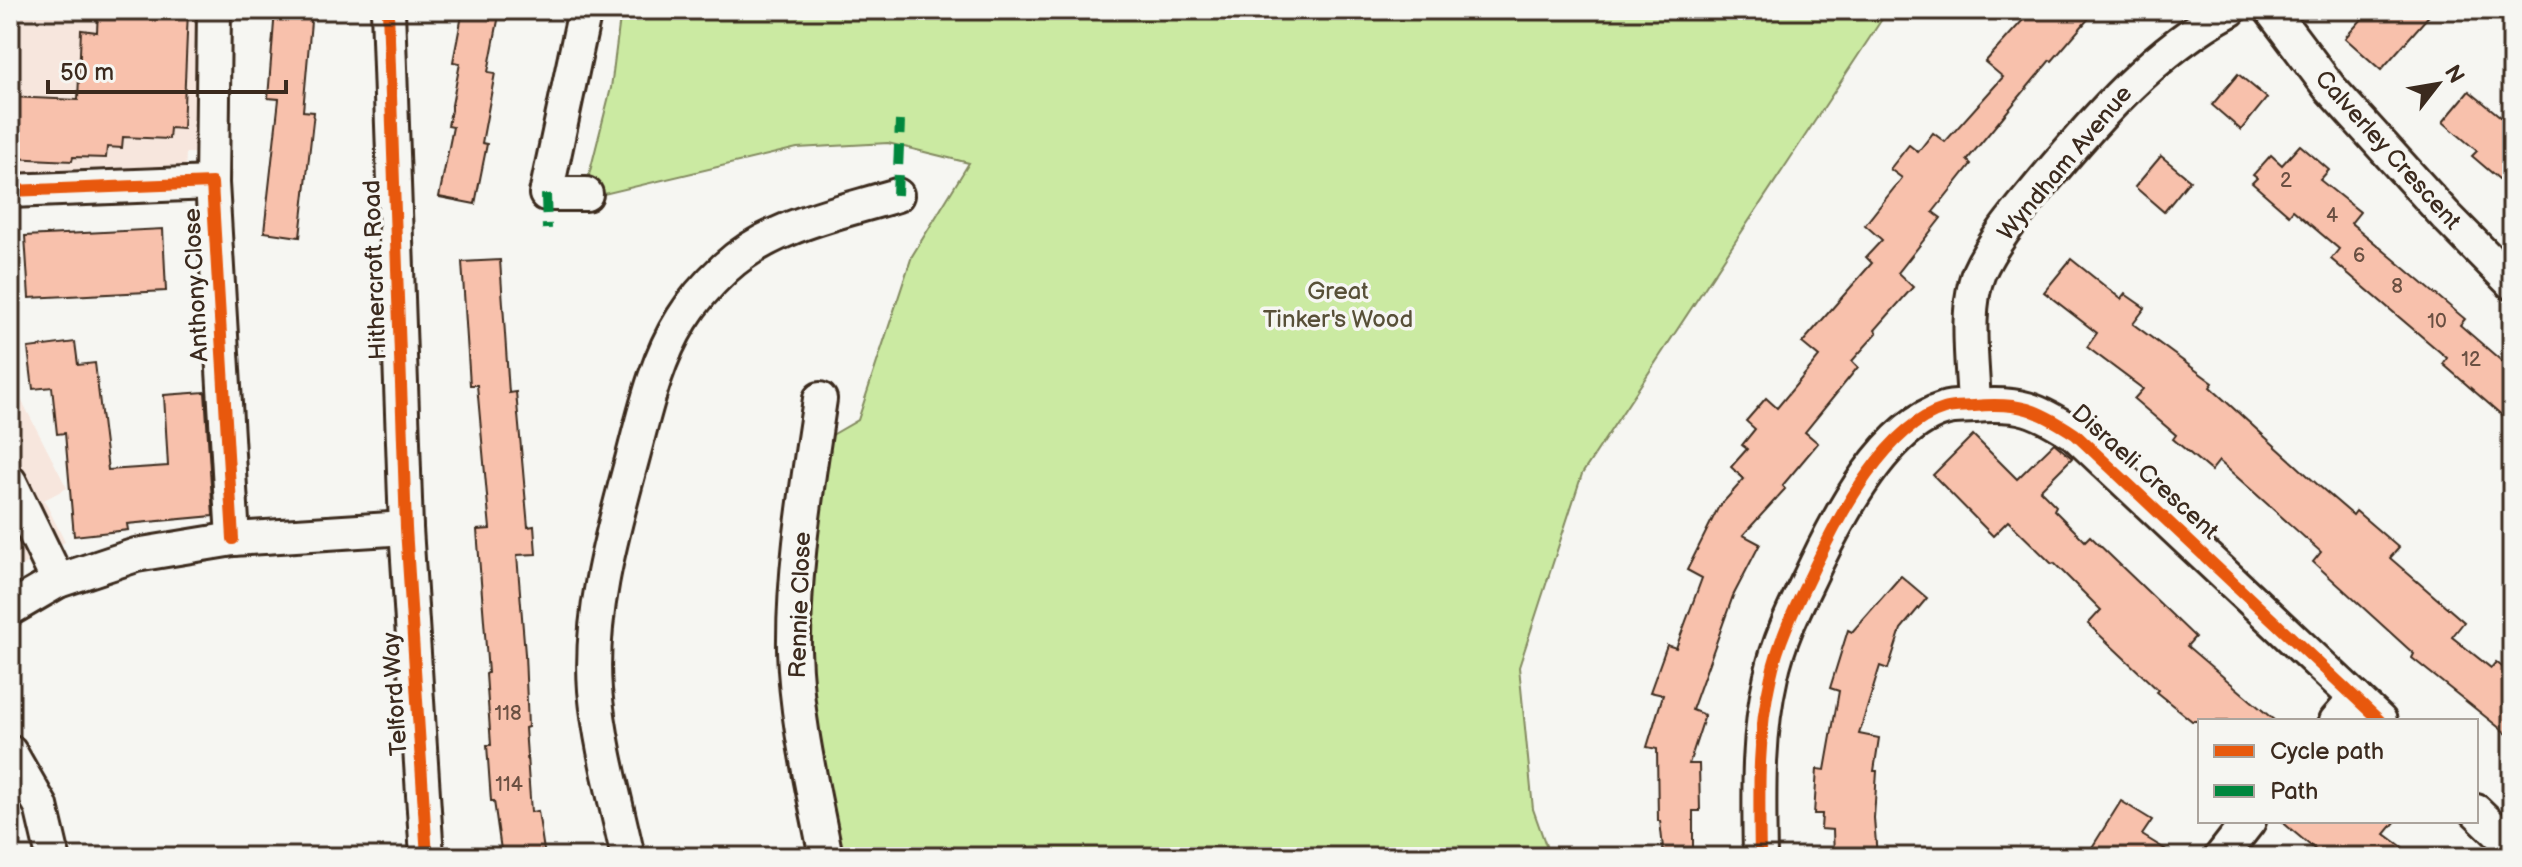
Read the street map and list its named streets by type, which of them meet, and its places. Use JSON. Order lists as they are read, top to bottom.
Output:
{
  "streets": {
    "street": [
      "Calverley Crescent",
      "Wyndham Avenue",
      "Hithercroft Road",
      "Anthony Close",
      "Disraeli Crescent",
      "Rennie Close",
      "Telford Way"
    ]
  },
  "crossings": [
    ["Wyndham Avenue", "Disraeli Crescent"],
    ["Hithercroft Road", "Telford Way"]
  ],
  "parks": ["Great Tinker's Wood"],
  "house_numbers": [
    "2",
    "4",
    "6",
    "8",
    "10",
    "12",
    "118",
    "114"
  ],
  "legend": ["Cycle path", "Path"],
  "scale_bar": "50 m",
  "north": "top right"
}
